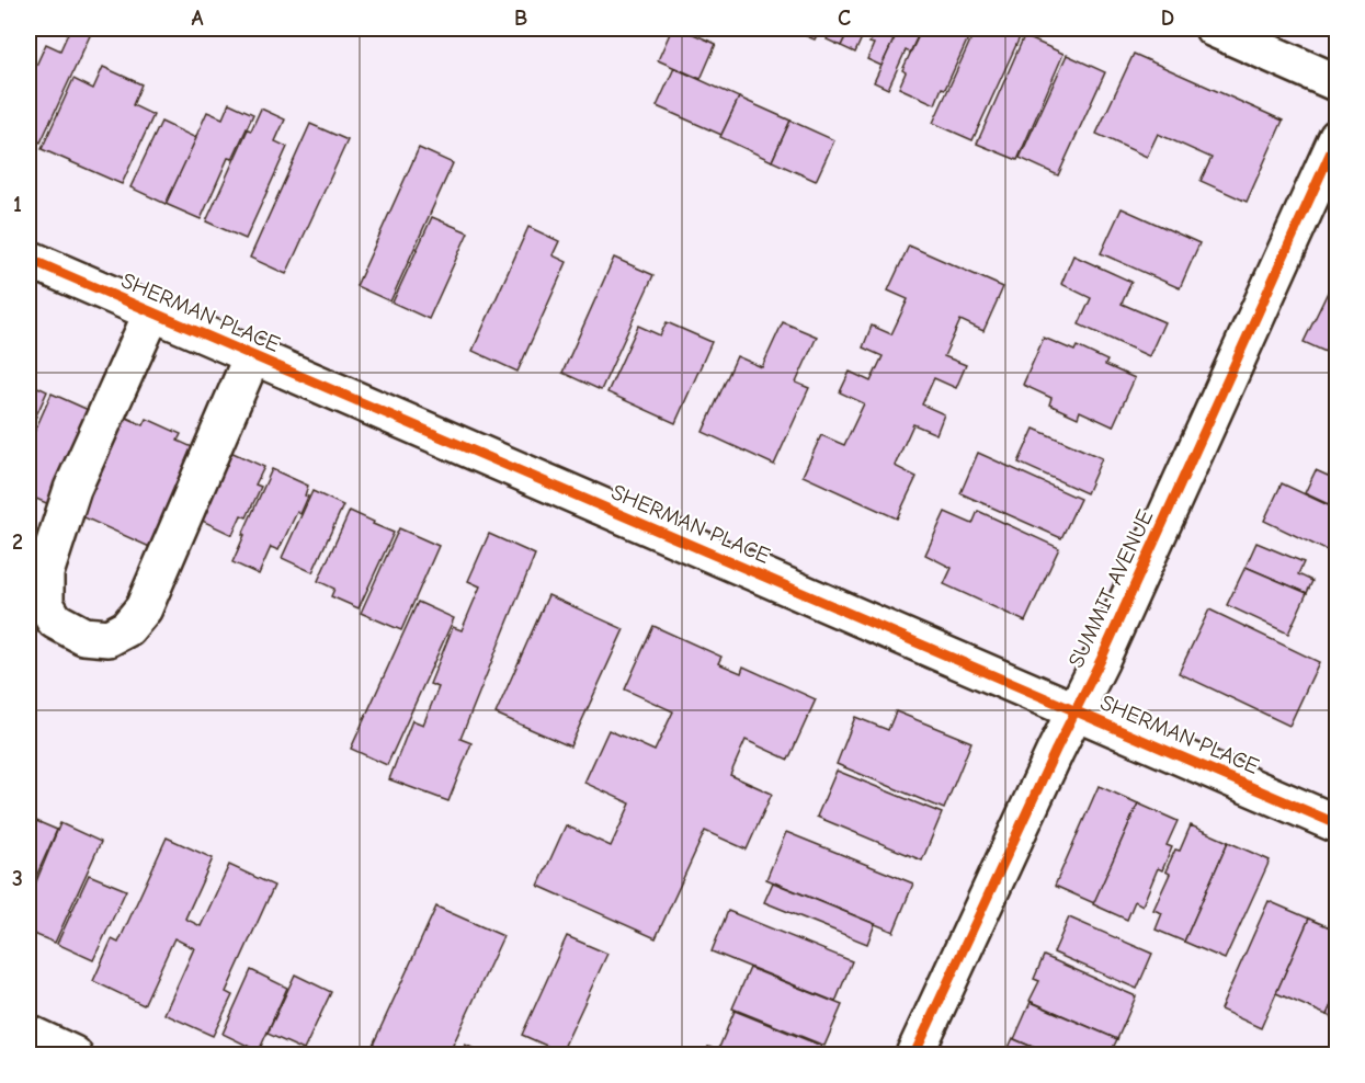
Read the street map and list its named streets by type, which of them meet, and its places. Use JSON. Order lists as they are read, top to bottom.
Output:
{
  "streets": {
    "street": ["SHERMAN PLACE", "SUMMIT AVENUE"]
  },
  "crossings": [
    ["SHERMAN PLACE", "SUMMIT AVENUE"]
  ],
  "grid": {
    "columns": [
      "A",
      "B",
      "C",
      "D"
    ],
    "rows": ["1", "2", "3"]
  }
}
